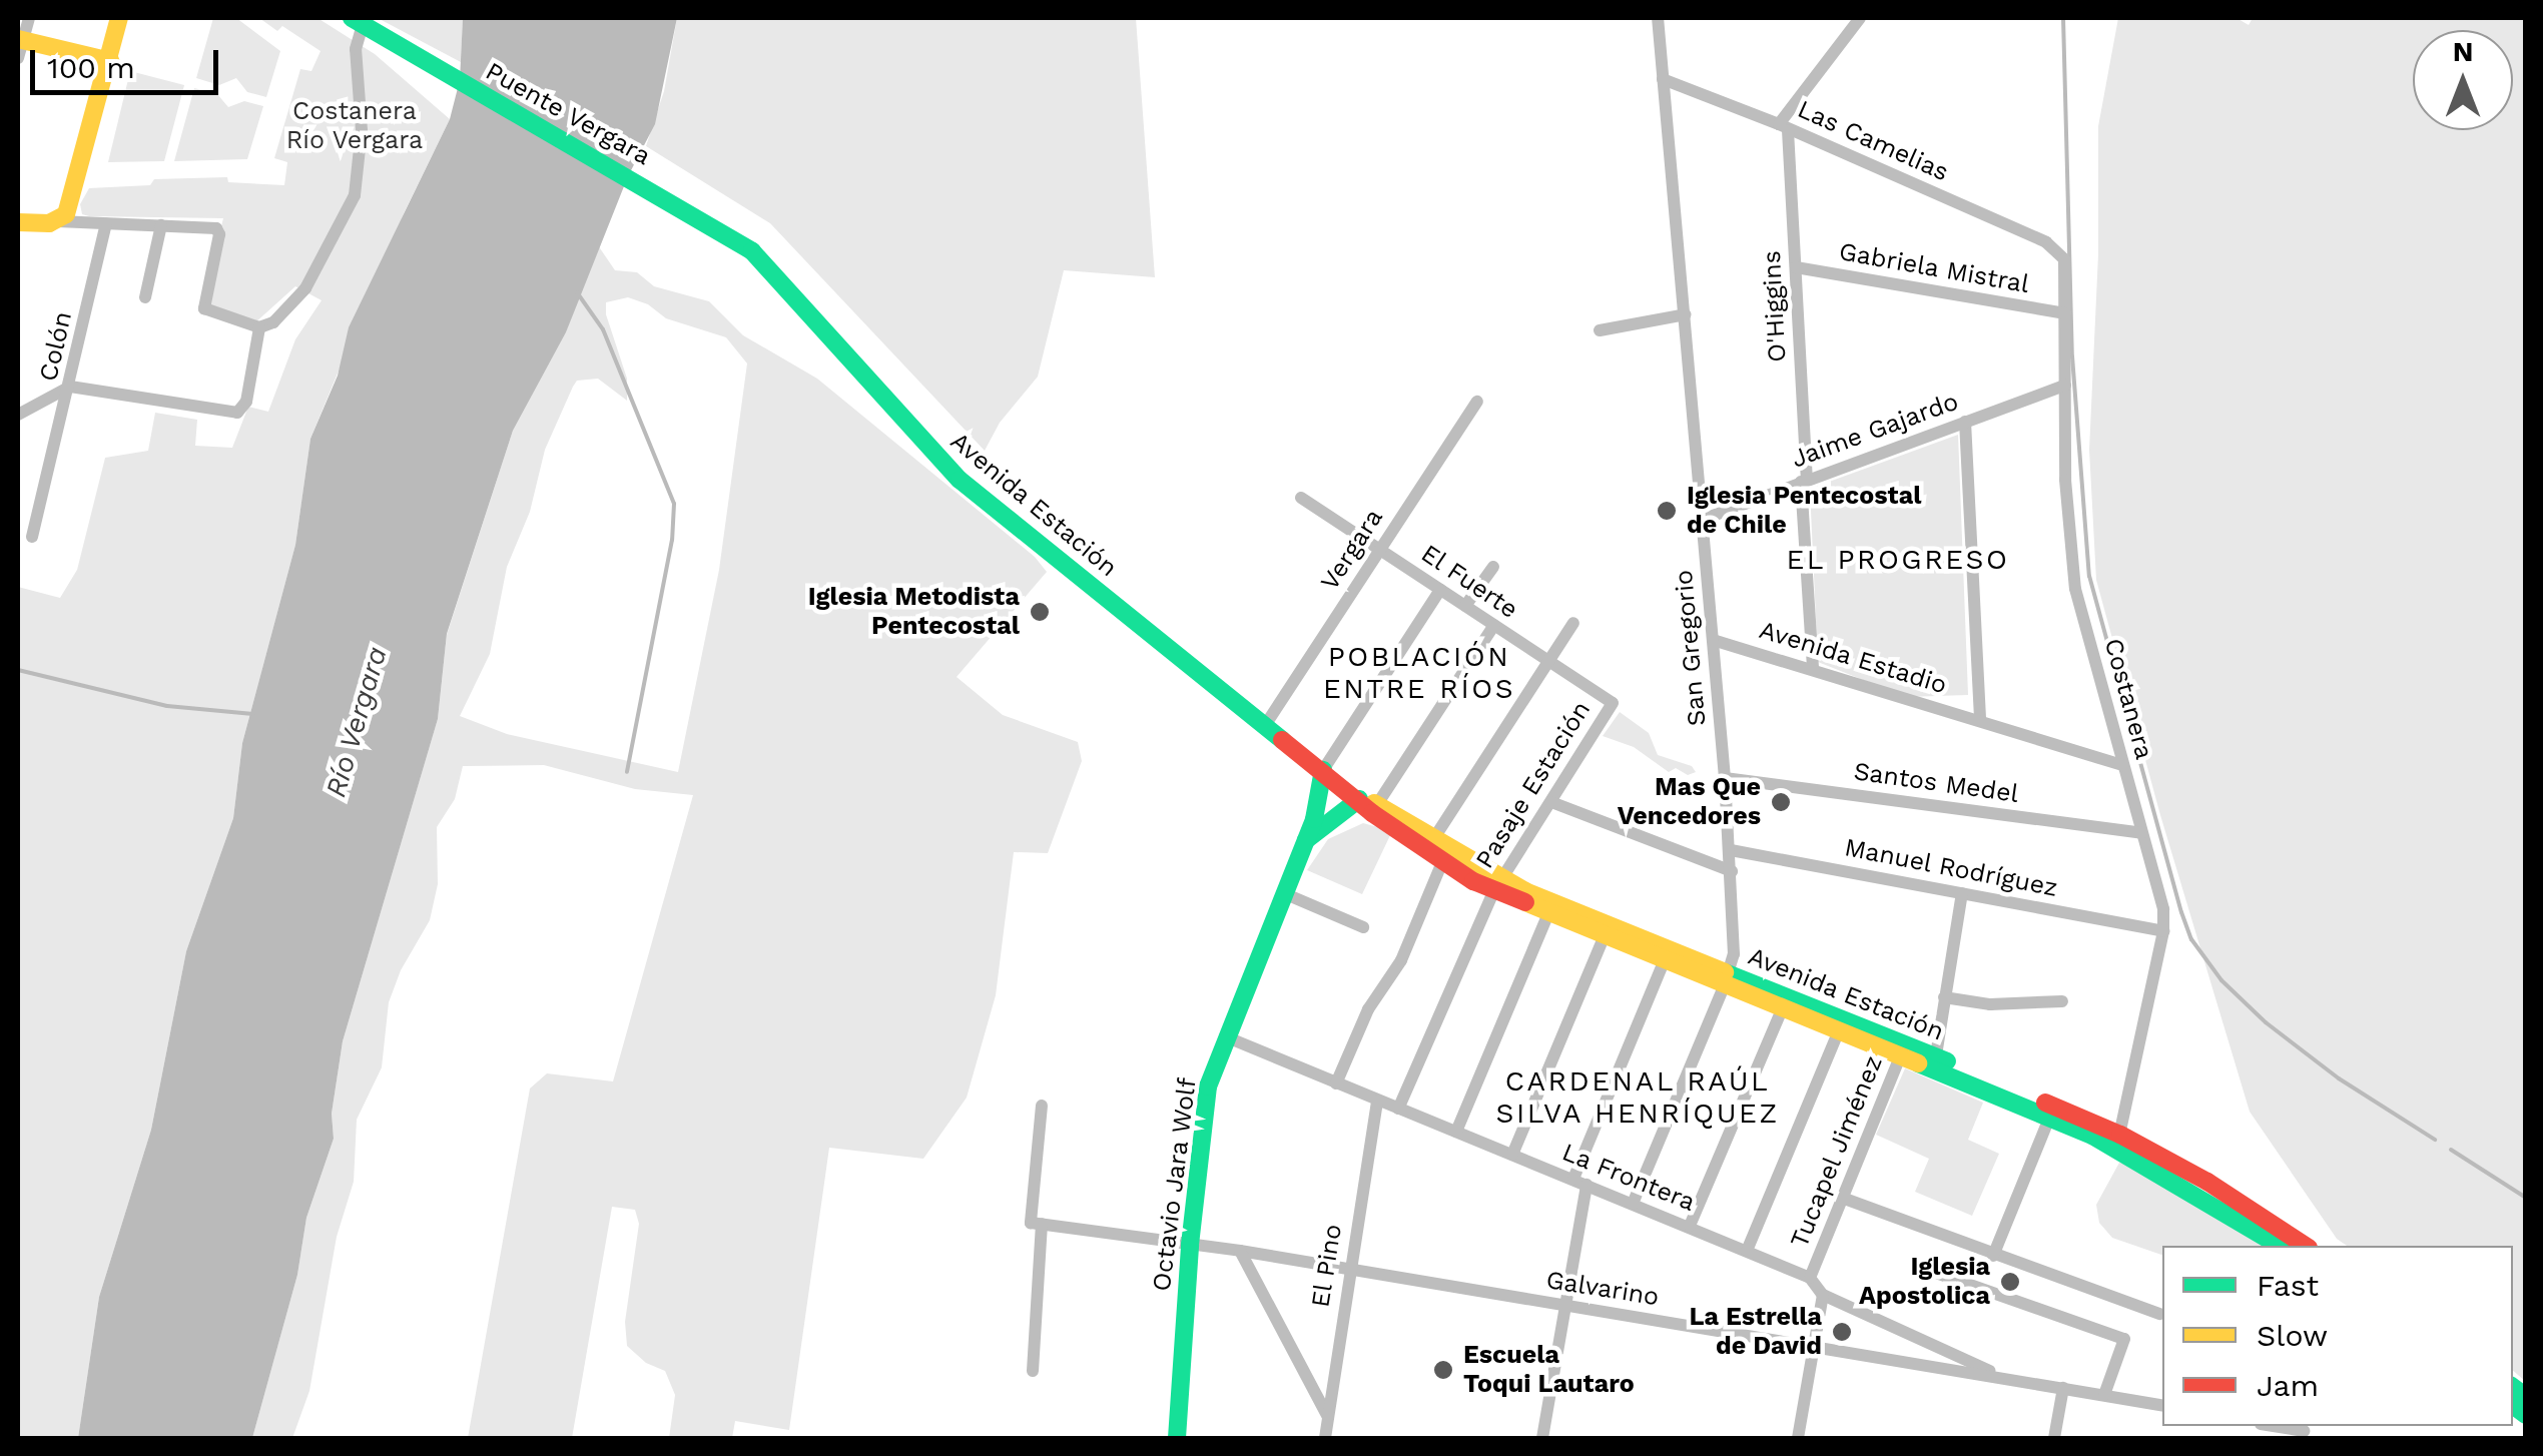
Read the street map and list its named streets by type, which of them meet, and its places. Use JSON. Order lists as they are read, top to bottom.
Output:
{
  "streets": {
    "main road": ["Puente Vergara", "Avenida Estación", "Octavio Jara Wolf"],
    "street": [
      "Las Camelias",
      "Gabriela Mistral",
      "O'Higgins",
      "Colón",
      "Jaime Gajardo",
      "Vergara",
      "El Fuerte",
      "San Gregorio",
      "Avenida Estadio",
      "Costanera",
      "Santos Medel",
      "Pasaje Estación",
      "Manuel Rodríguez",
      "Tucapel Jiménez",
      "La Frontera",
      "El Pino",
      "Galvarino"
    ]
  },
  "crossings": [
    ["Puente Vergara", "Avenida Estación"],
    ["Las Camelias", "O'Higgins"],
    ["Las Camelias", "San Gregorio"],
    ["Las Camelias", "Costanera"],
    ["Gabriela Mistral", "O'Higgins"],
    ["Gabriela Mistral", "Costanera"],
    ["O'Higgins", "Jaime Gajardo"],
    ["O'Higgins", "Avenida Estadio"],
    ["Jaime Gajardo", "San Gregorio"],
    ["Jaime Gajardo", "Avenida Estadio"],
    ["Jaime Gajardo", "Costanera"],
    ["Avenida Estación", "Vergara"],
    ["Avenida Estación", "San Gregorio"],
    ["Avenida Estación", "Costanera"],
    ["Avenida Estación", "Pasaje Estación"],
    ["Avenida Estación", "Tucapel Jiménez"],
    ["Avenida Estación", "Octavio Jara Wolf"],
    ["Vergara", "El Fuerte"],
    ["El Fuerte", "Pasaje Estación"],
    ["San Gregorio", "Avenida Estadio"],
    ["San Gregorio", "Santos Medel"],
    ["San Gregorio", "Manuel Rodríguez"],
    ["San Gregorio", "La Frontera"],
    ["Avenida Estadio", "Costanera"],
    ["Costanera", "Santos Medel"],
    ["Costanera", "Manuel Rodríguez"],
    ["Pasaje Estación", "La Frontera"],
    ["Tucapel Jiménez", "La Frontera"],
    ["La Frontera", "Octavio Jara Wolf"],
    ["La Frontera", "El Pino"],
    ["Octavio Jara Wolf", "Galvarino"],
    ["El Pino", "Galvarino"]
  ],
  "districts": ["EL PROGRESO", "POBLACIÓN ENTRE RÍOS", "CARDENAL RAÚL SILVA HENRÍQUEZ"],
  "water": ["Río Vergara"],
  "parks": ["Costanera Río Vergara"],
  "places": [
    "Iglesia Pentecostal de Chile",
    "Iglesia Metodista Pentecostal",
    "Mas Que Vencedores",
    "Iglesia Apostolica",
    "La Estrella de David",
    "Escuela Toqui Lautaro"
  ],
  "legend": ["Fast", "Slow", "Jam"],
  "scale_bar": "100 m",
  "north": "top"
}
